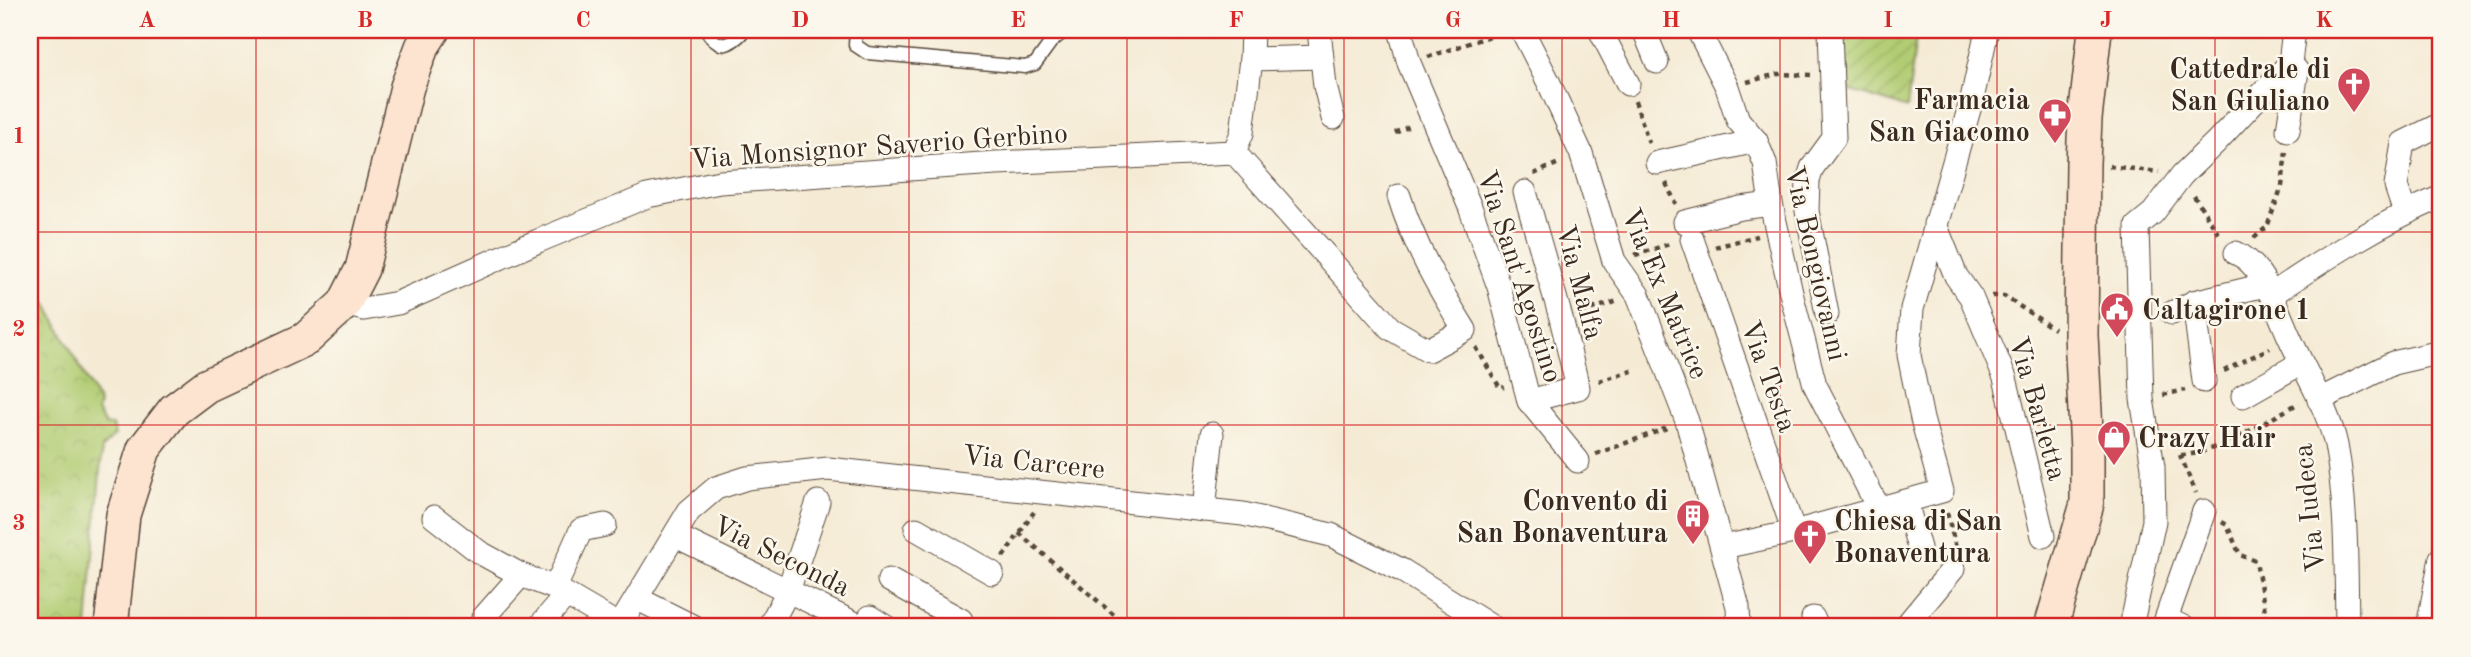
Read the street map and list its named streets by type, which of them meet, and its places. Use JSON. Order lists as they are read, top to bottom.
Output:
{
  "streets": {
    "street": [
      "Via Monsignor Saverio Gerbino",
      "Via Bongiovanni",
      "Via Sant'Agostino",
      "Via Malfa",
      "Via Ex Matrice",
      "Via Testa",
      "Via Barletta",
      "Via Carcere",
      "Via Iudeca",
      "Via Seconda"
    ]
  },
  "crossings": [
    ["Via Carcere", "Via Seconda"]
  ],
  "places": {
    "church": ["Cattedrale di San Giuliano", "Chiesa di San Bonaventura"],
    "pharmacy": ["Farmacia San Giacomo"],
    "public building": ["Caltagirone 1"],
    "shop": ["Crazy Hair"],
    "building": ["Convento di San Bonaventura"]
  },
  "grid": {
    "columns": [
      "A",
      "B",
      "C",
      "D",
      "E",
      "F",
      "G",
      "H",
      "I",
      "J",
      "K"
    ],
    "rows": ["1", "2", "3"]
  }
}
